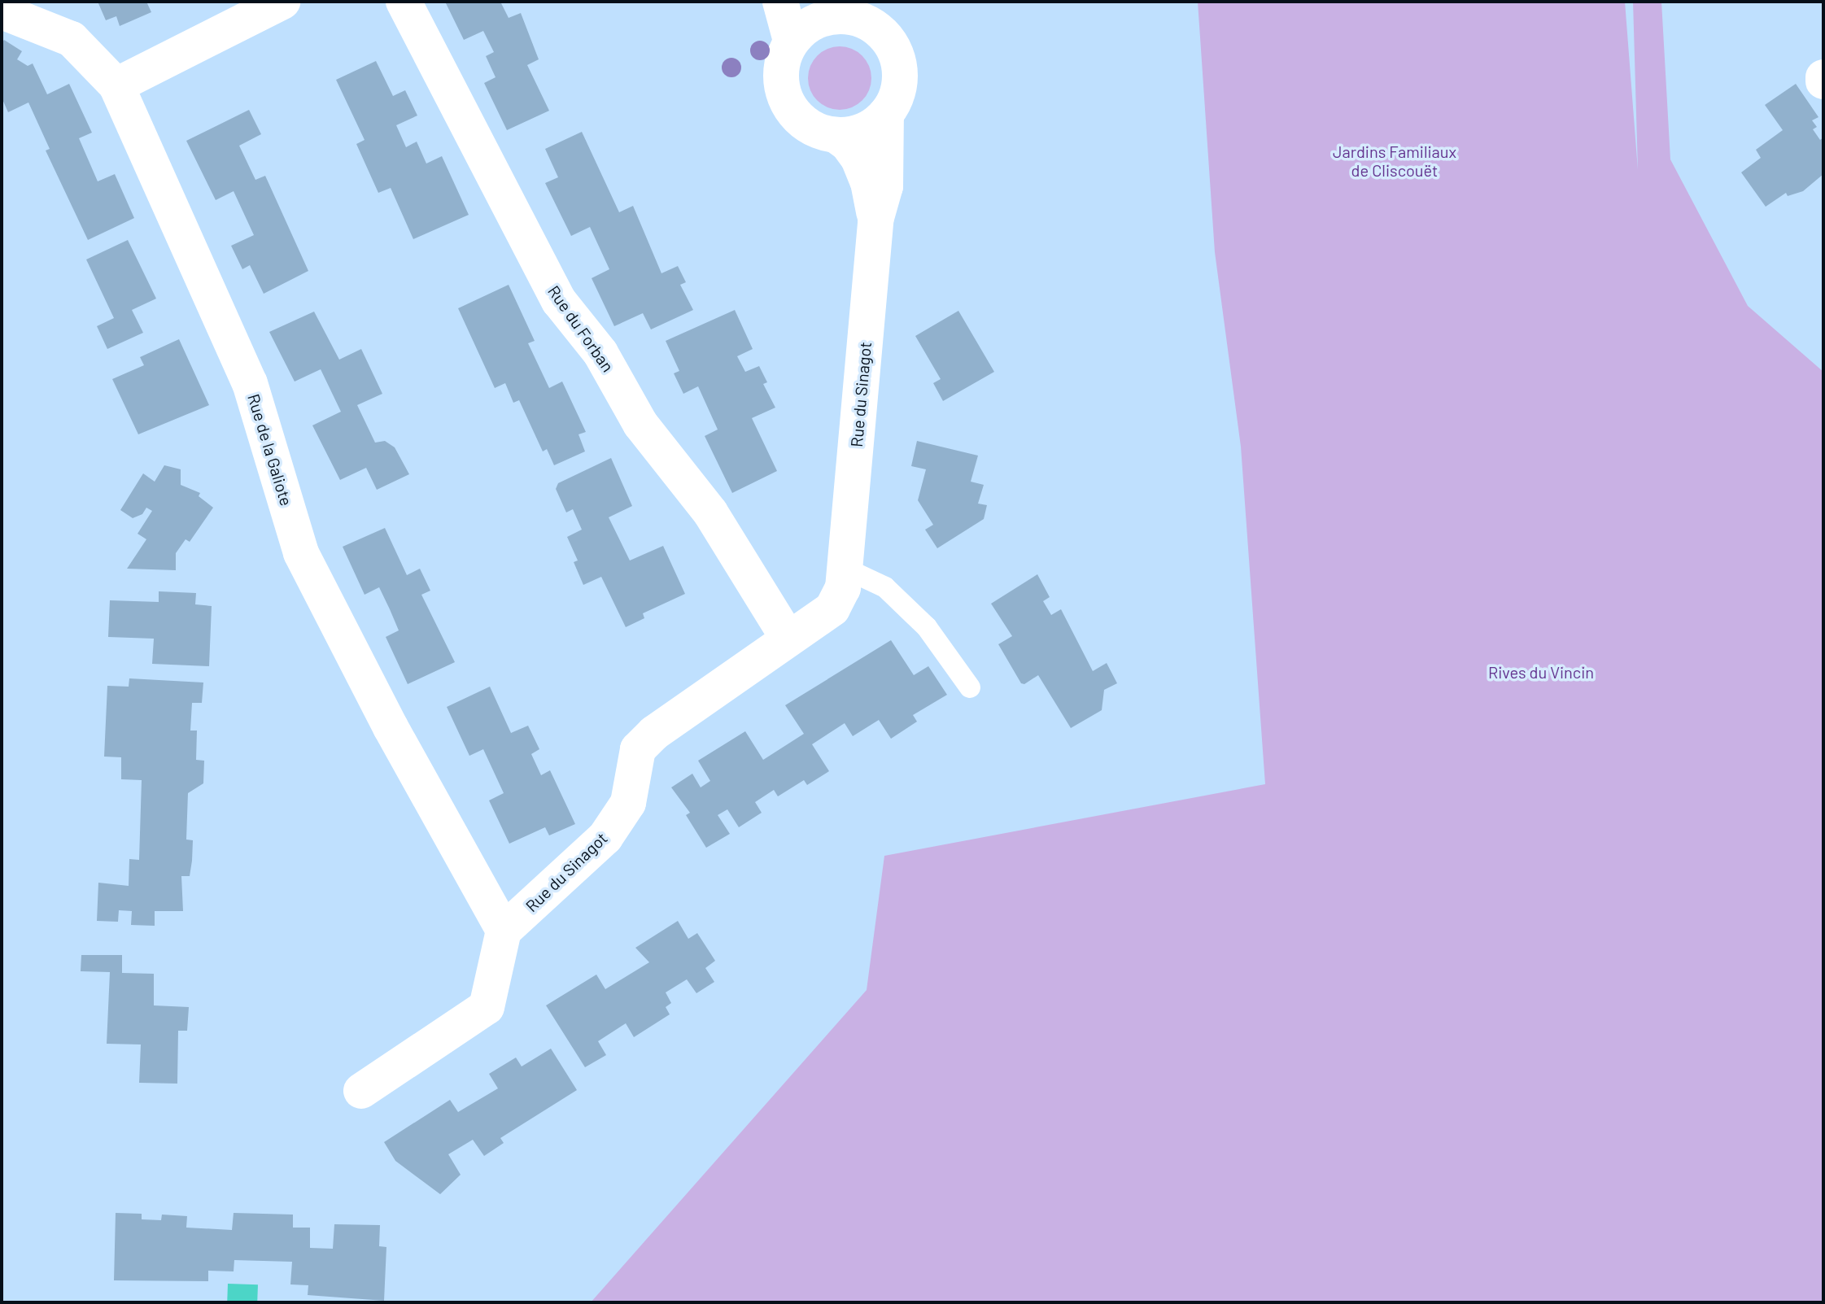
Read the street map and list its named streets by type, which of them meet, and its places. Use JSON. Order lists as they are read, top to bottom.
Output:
{
  "streets": {
    "street": ["Rue du Forban", "Rue du Sinagot", "Rue de la Galiote"]
  },
  "crossings": [
    ["Rue du Forban", "Rue du Sinagot"],
    ["Rue du Sinagot", "Rue de la Galiote"]
  ],
  "parks": ["Jardins Familiaux de Cliscouët", "Rives du Vincin"]
}
